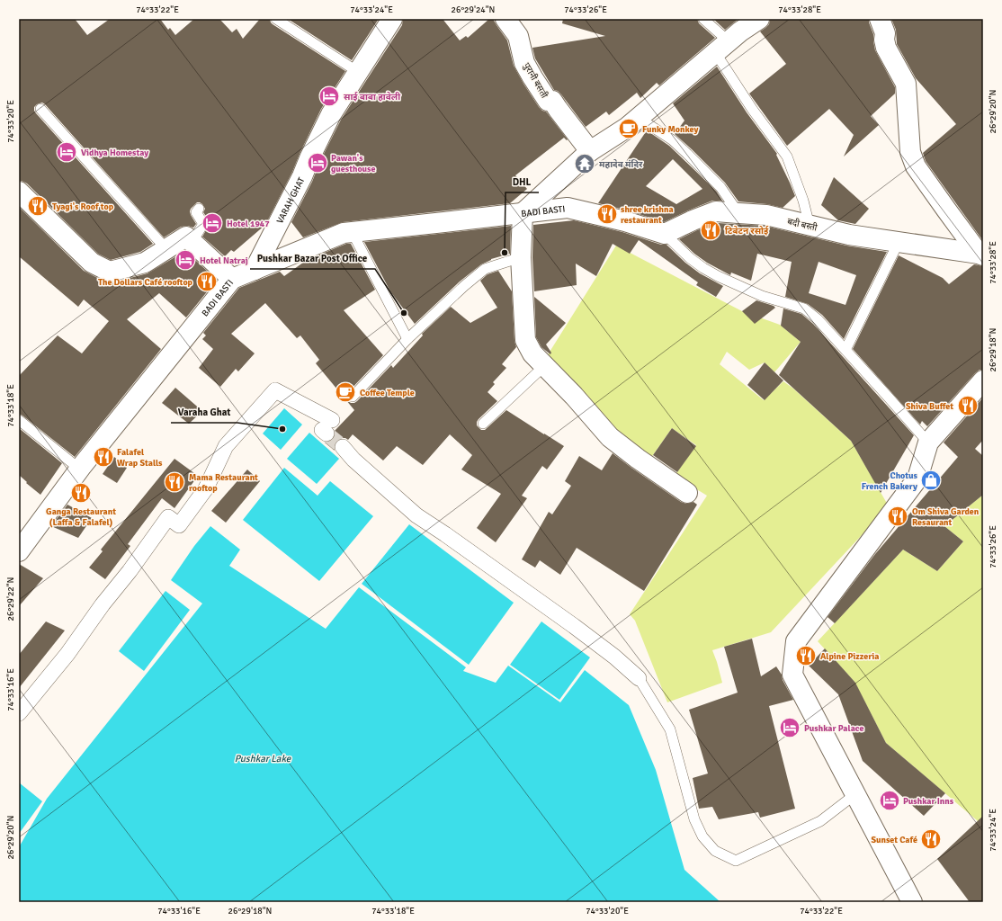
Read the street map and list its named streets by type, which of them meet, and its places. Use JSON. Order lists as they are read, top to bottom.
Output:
{
  "streets": {
    "street": [
      "पुरानी बसती",
      "VARAH GHAT",
      "BADI BASTI",
      "बदी बस्ती"
    ]
  },
  "crossings": [
    ["VARAH GHAT", "BADI BASTI"],
    ["BADI BASTI", "बदी बस्ती"]
  ],
  "water": ["Pushkar Lake"],
  "places": {
    "hotel": [
      "साई बाबा हावेली",
      "Vidhya Homestay",
      "Pawan's guesthouse",
      "Hotel 1947",
      "Hotel Natraj",
      "Pushkar Palace",
      "Pushkar Inns"
    ],
    "cafe": ["Funky Monkey", "Coffee Temple"],
    "temple": ["महादेव मंदिर"],
    "restaurant": [
      "Tyagi's Roof top",
      "shree krishna restaurant",
      "टिबेटन रसोई",
      "The Dollars Café rooftop",
      "Shiva Buffet",
      "Falafel Wrap Stalls",
      "Mama Restaurant rooftop",
      "Ganga Restaurant (Laffa & Falafel)",
      "Om Shiva Garden Resaurant",
      "Alpine Pizzeria",
      "Sunset Café"
    ],
    "other": ["DHL", "Pushkar Bazar Post Office", "Varaha Ghat"],
    "shop": ["Chotus French Bakery"]
  },
  "coordinates": [
    "74°33'22\"E",
    "74°33'24\"E",
    "26°29'24\"N",
    "74°33'26\"E",
    "74°33'28\"E",
    "26°29'20\"N",
    "74°33'20\"E",
    "26°29'18\"N",
    "74°33'18\"E",
    "26°29'22\"N",
    "74°33'16\"E"
  ]
}
